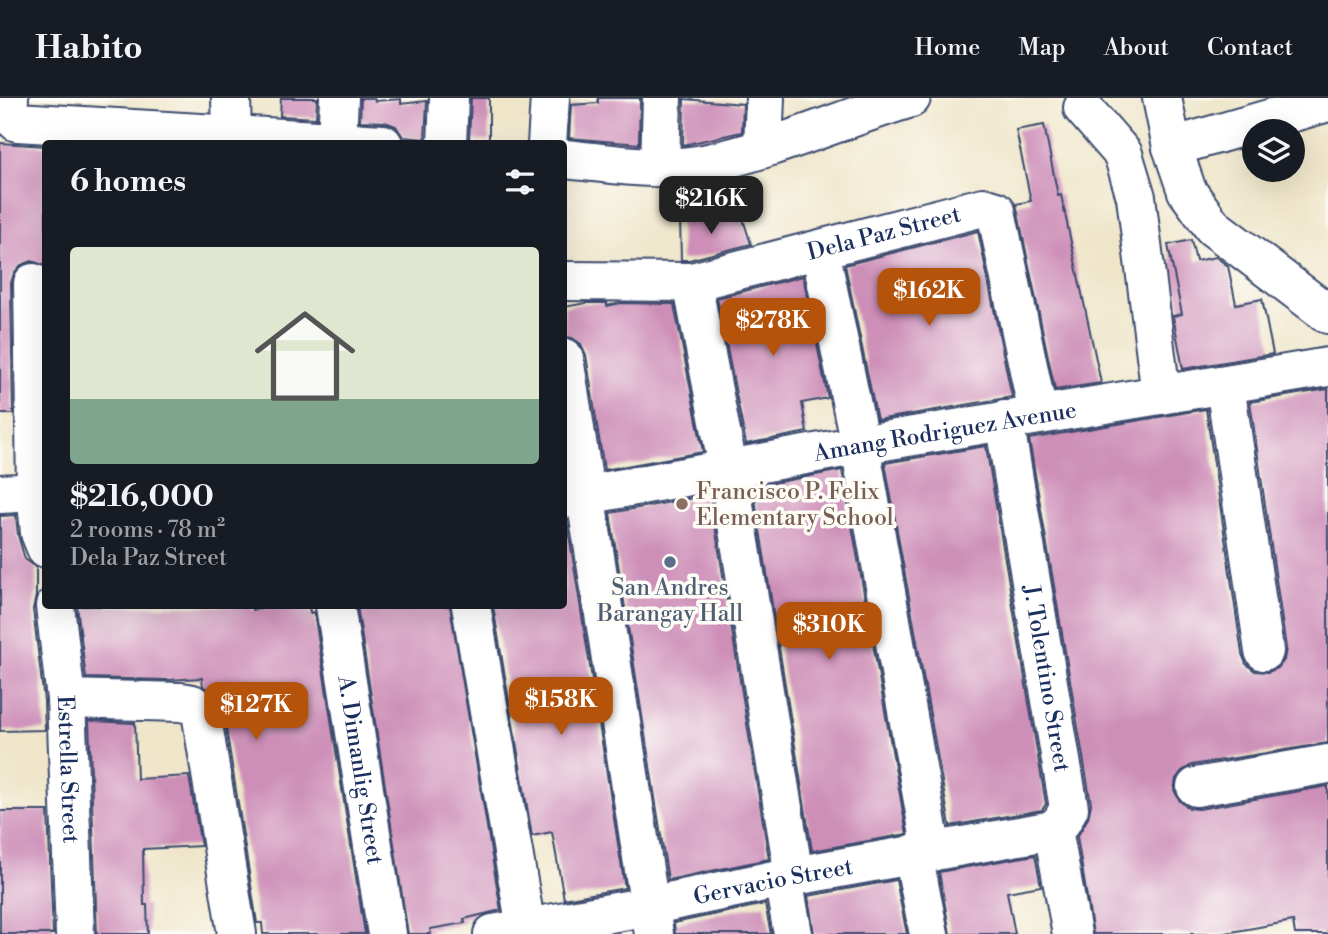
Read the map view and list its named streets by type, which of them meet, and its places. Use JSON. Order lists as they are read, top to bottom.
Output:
{
  "streets": {
    "street": [
      "Dela Paz Street",
      "Amang Rodriguez Avenue",
      "J. Tolentino Street",
      "Estrella Street",
      "A. Dimanlig Street",
      "Gervacio Street"
    ]
  },
  "crossings": [
    ["Dela Paz Street", "J. Tolentino Street"],
    ["Amang Rodriguez Avenue", "J. Tolentino Street"],
    ["J. Tolentino Street", "Gervacio Street"]
  ],
  "places": ["Francisco P. Felix Elementary School", "San Andres Barangay Hall"],
  "page": {
    "header": "Habito",
    "nav": [
      "Home",
      "Map",
      "About",
      "Contact"
    ],
    "heading": "6 homes",
    "price": [
      "$216K",
      "$162K",
      "$278K",
      "$310K",
      "$158K",
      "$127K"
    ],
    "list": [
      {
        "name": "$216,000",
        "note": "2 rooms · 78 m² · Dela Paz Street"
      }
    ]
  }
}
